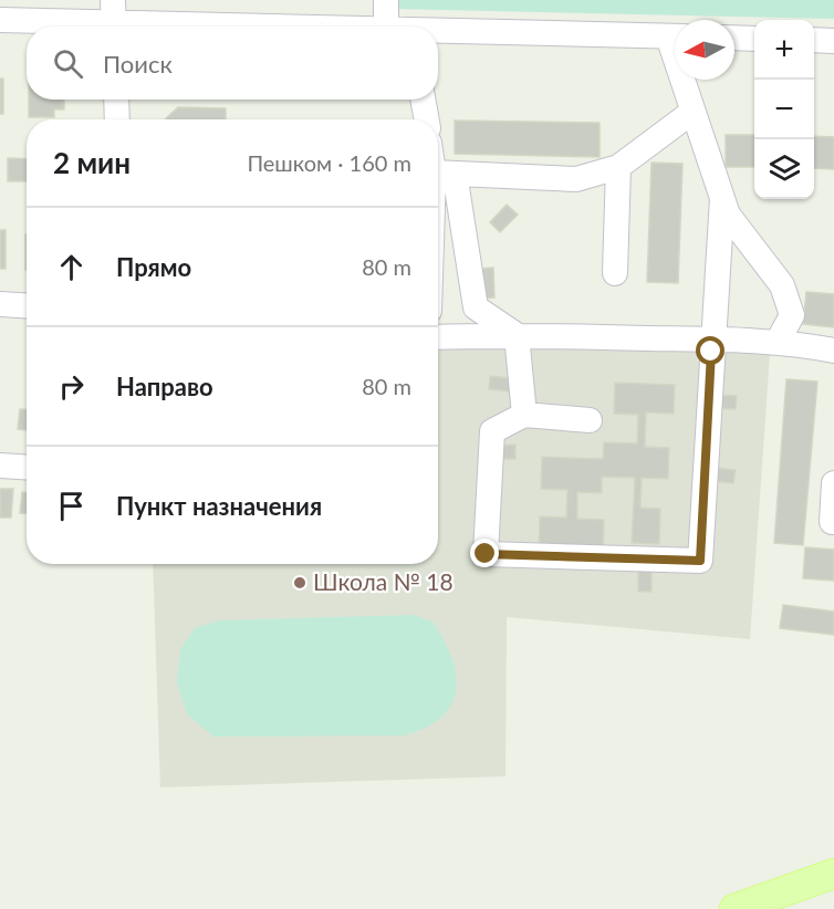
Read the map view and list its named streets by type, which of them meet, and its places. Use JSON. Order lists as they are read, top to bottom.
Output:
{
  "places": ["Школа № 18"],
  "north": "left",
  "page": {
    "map_buttons": ["+", "−"],
    "search": "Поиск",
    "heading": ["2 мин", "Пешком · 160 m"],
    "list": [
      ["Прямо", "80 m"],
      ["Направо", "80 m"],
      "Пункт назначения"
    ]
  }
}
